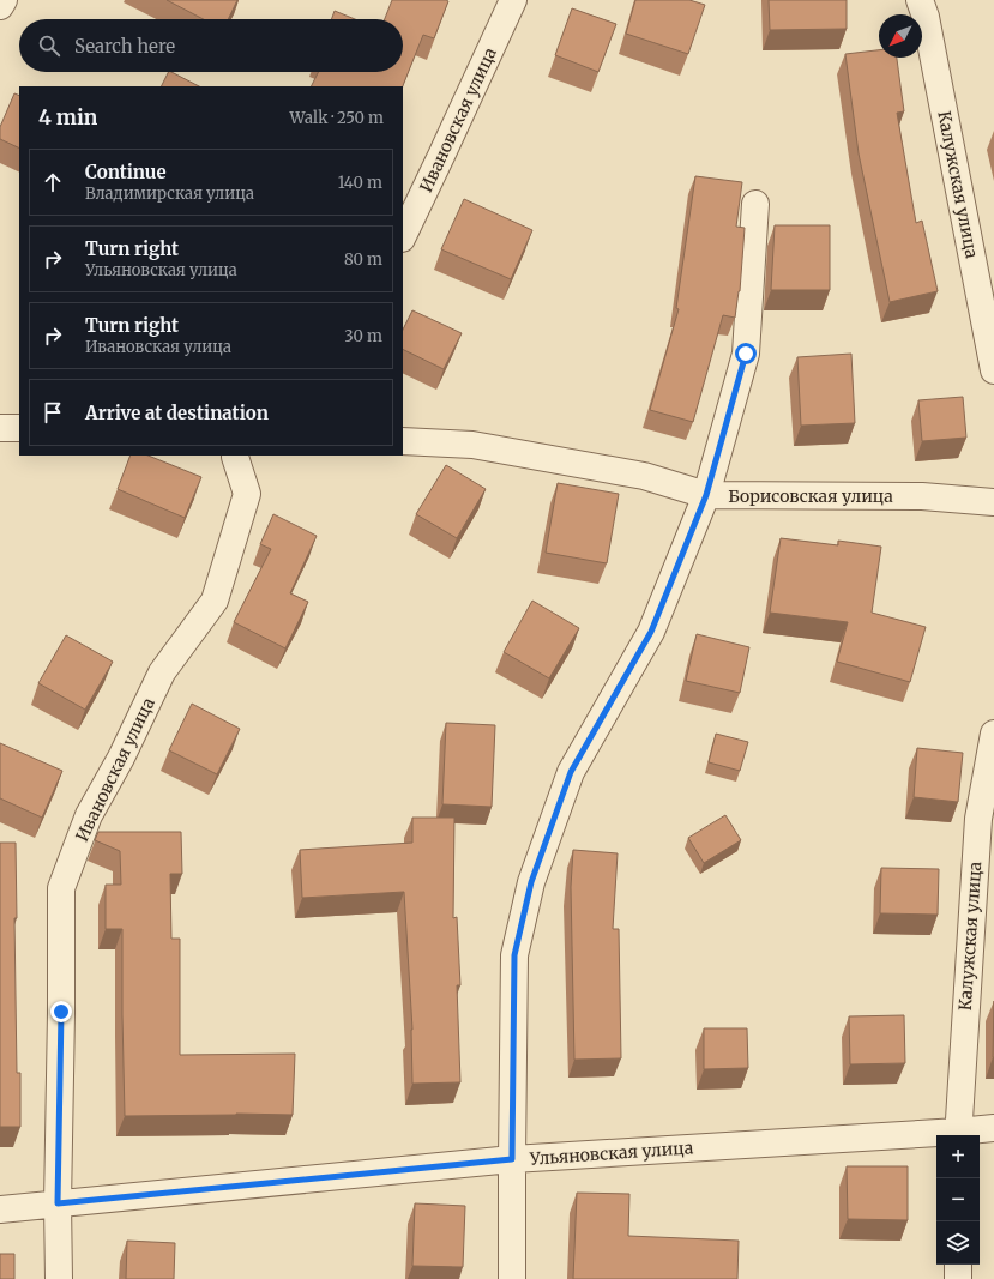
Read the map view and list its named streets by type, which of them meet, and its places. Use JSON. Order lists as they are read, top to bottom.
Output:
{
  "streets": {
    "street": [
      "Ивановская улица",
      "Калужская улица",
      "Борисовская улица",
      "Ульяновская улица"
    ]
  },
  "crossings": [
    ["Ивановская улица", "Ульяновская улица"],
    ["Калужская улица", "Ульяновская улица"]
  ],
  "north": "bottom left",
  "page": {
    "search": "Search here",
    "heading": ["4 min", "Walk · 250 m"],
    "list": [
      ["Continue", "Владимирская улица", "140 m"],
      ["Turn right", "Ульяновская улица", "80 m"],
      ["Turn right", "Ивановская улица", "30 m"],
      "Arrive at destination"
    ],
    "map_buttons": ["+", "−"]
  }
}
